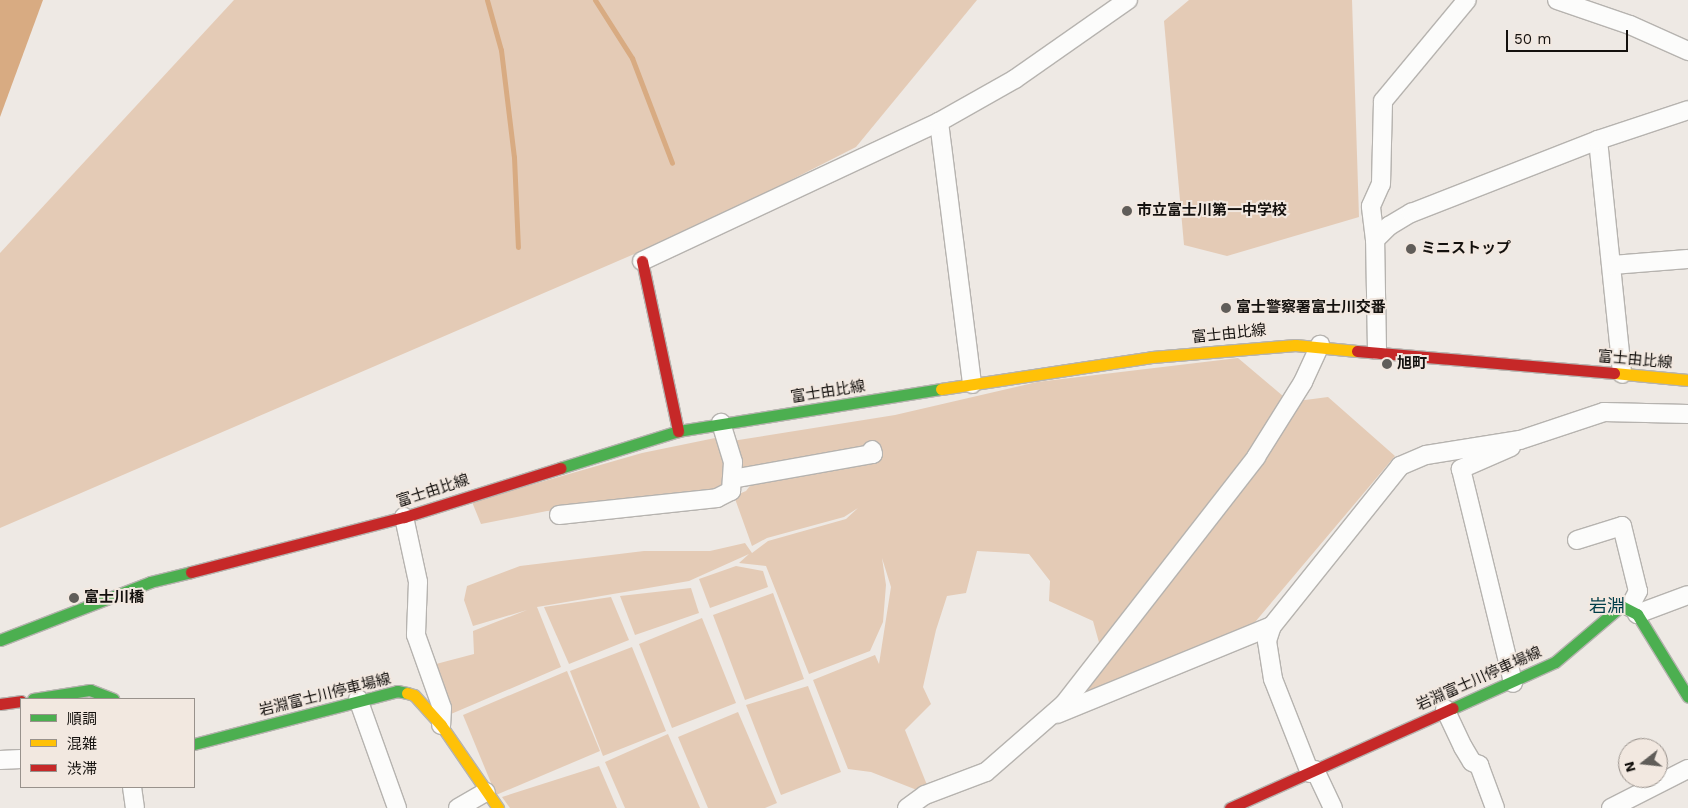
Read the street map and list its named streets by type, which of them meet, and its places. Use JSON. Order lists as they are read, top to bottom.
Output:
{
  "streets": {
    "main road": ["富士由比線", "岩淵富士川停車場線"]
  },
  "districts": ["岩淵"],
  "places": [
    "市立富士川第一中学校",
    "ミニストップ",
    "富士警察署富士川交番",
    "旭町",
    "富士川橋"
  ],
  "legend": ["順調", "混雑", "渋滞"],
  "scale_bar": "50 m",
  "north": "left"
}
